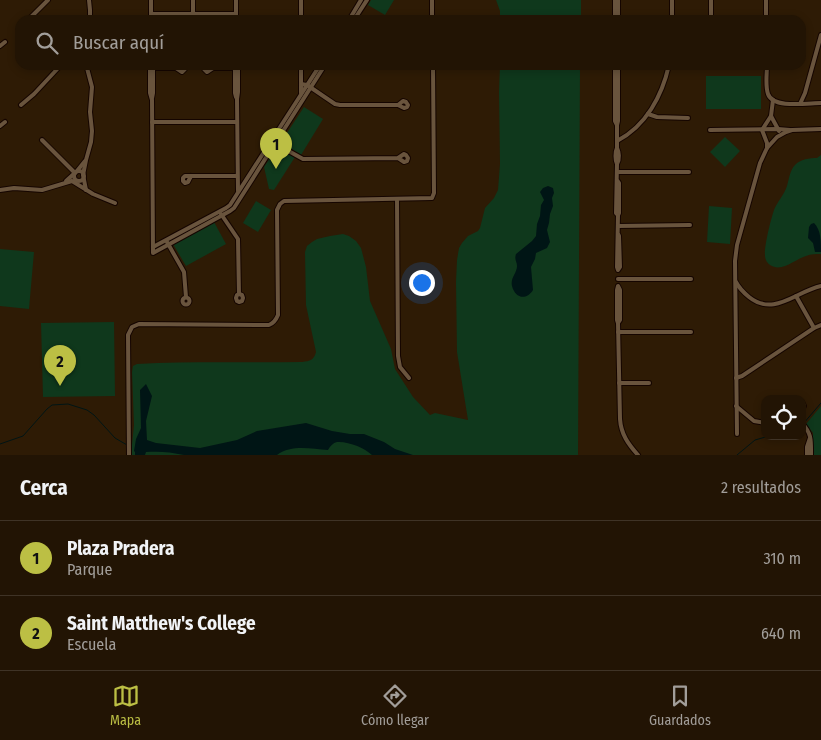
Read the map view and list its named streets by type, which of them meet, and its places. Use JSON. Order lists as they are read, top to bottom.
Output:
{
  "page": {
    "search": "Buscar aquí",
    "pins": ["1", "2"],
    "heading": ["Cerca", "2 resultados"],
    "list": [
      {
        "mark": "1",
        "name": "Plaza Pradera",
        "note": "Parque",
        "value": "310 m"
      },
      {
        "mark": "2",
        "name": "Saint Matthew's College",
        "note": "Escuela",
        "value": "640 m"
      }
    ],
    "nav": ["Mapa", "Cómo llegar", "Guardados"]
  }
}
